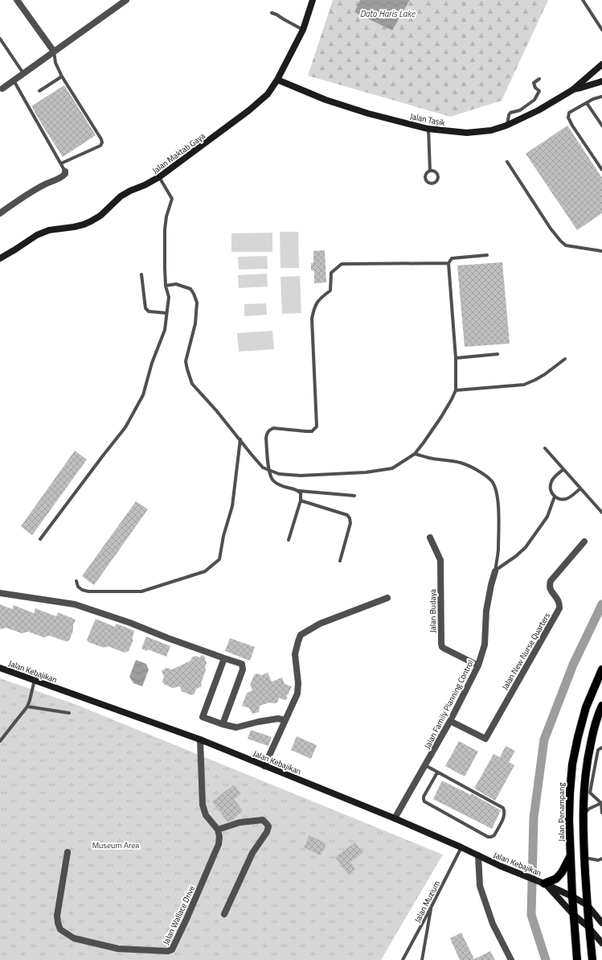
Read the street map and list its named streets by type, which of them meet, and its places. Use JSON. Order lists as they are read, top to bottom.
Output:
{
  "streets": {
    "main road": ["Jalan Penampang"],
    "street": [
      "Jalan Tasik",
      "Jalan Maktab Gaya",
      "Jalan Budaya",
      "Jalan New Nurse Quarters",
      "Jalan Kebajikan",
      "Jalan Family Planning Control",
      "Jalan Wallace Drive"
    ],
    "lane": ["Jalan Muzium"]
  },
  "crossings": [
    ["Jalan Tasik", "Jalan Maktab Gaya"],
    ["Jalan Budaya", "Jalan Family Planning Control"],
    ["Jalan New Nurse Quarters", "Jalan Family Planning Control"],
    ["Jalan Kebajikan", "Jalan Family Planning Control"],
    ["Jalan Kebajikan", "Jalan Penampang"],
    ["Jalan Kebajikan", "Jalan Muzium"]
  ],
  "water": ["Dato Haris Lake"],
  "parks": ["Museum Area"]
}
